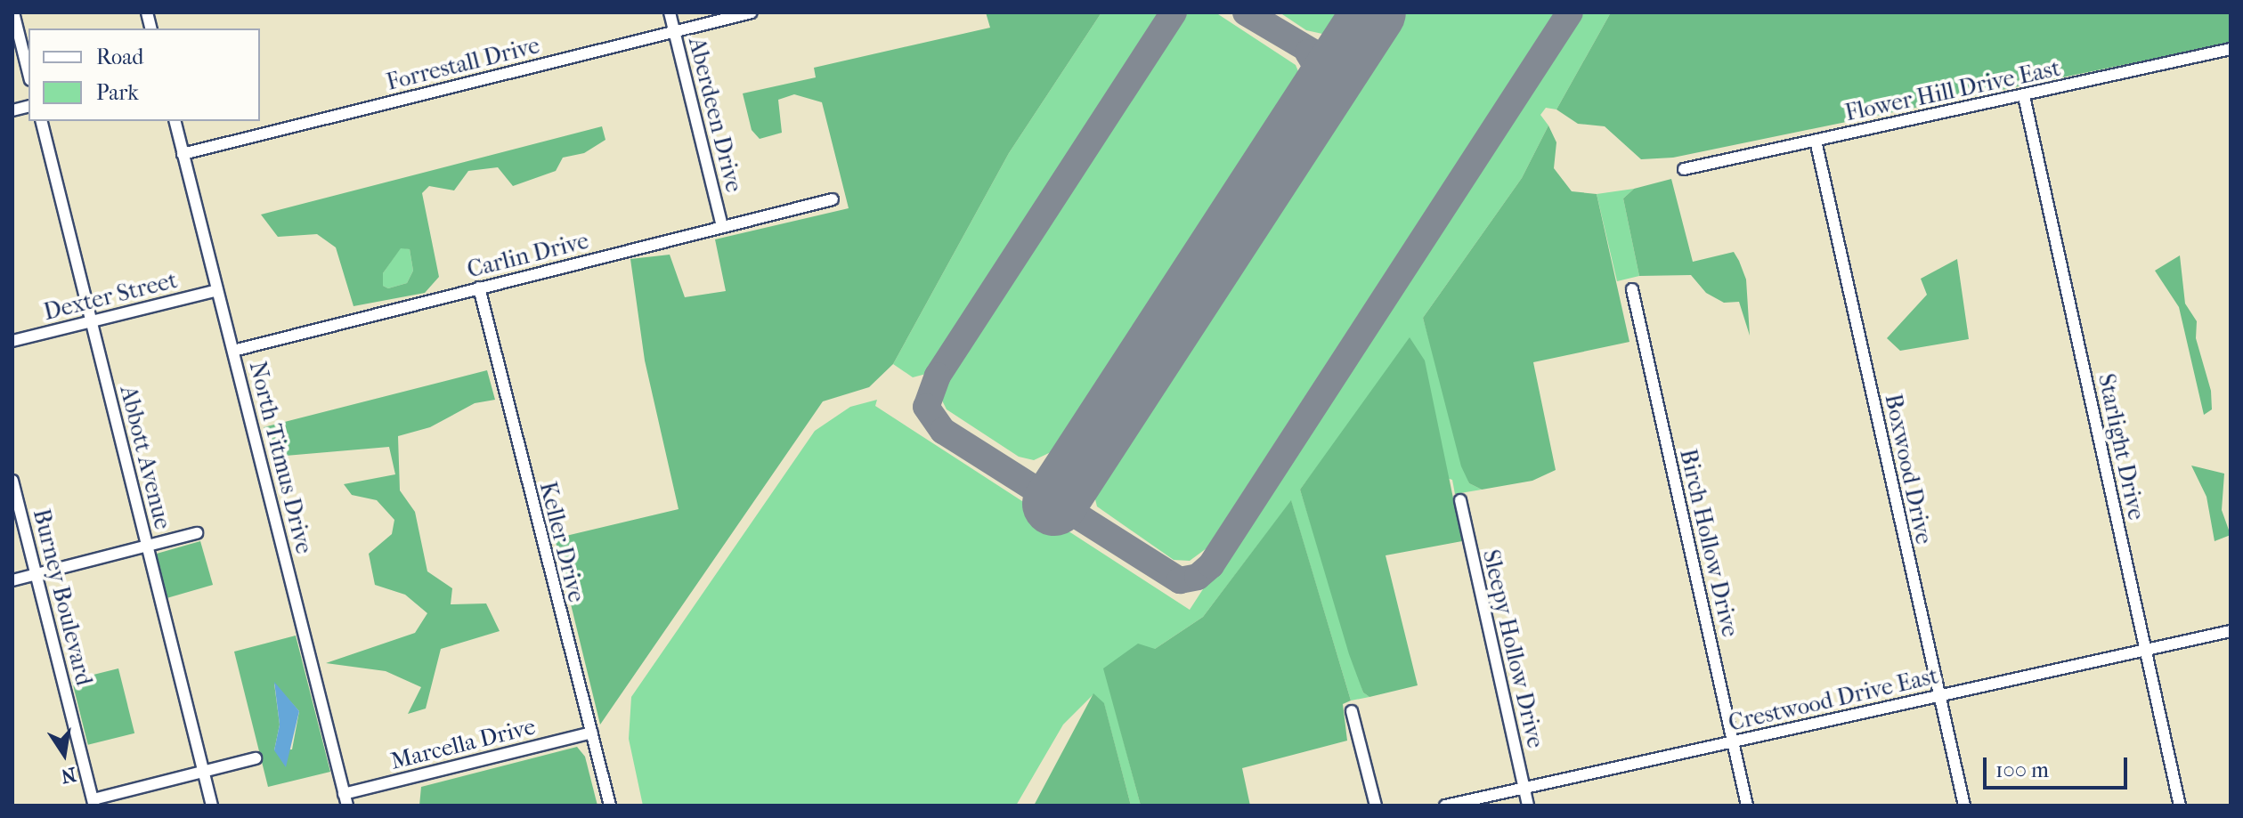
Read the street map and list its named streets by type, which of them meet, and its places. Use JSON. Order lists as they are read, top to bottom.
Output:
{
  "streets": {
    "street": [
      "Forrestall Drive",
      "Flower Hill Drive East",
      "Aberdeen Drive",
      "Carlin Drive",
      "Dexter Street",
      "Starlight Drive",
      "Abbott Avenue",
      "North Titmus Drive",
      "Boxwood Drive",
      "Keller Drive",
      "Birch Hollow Drive",
      "Burney Boulevard",
      "Sleepy Hollow Drive",
      "Crestwood Drive East",
      "Marcella Drive"
    ]
  },
  "crossings": [
    ["Forrestall Drive", "Aberdeen Drive"],
    ["Forrestall Drive", "North Titmus Drive"],
    ["Flower Hill Drive East", "Starlight Drive"],
    ["Flower Hill Drive East", "Boxwood Drive"],
    ["Aberdeen Drive", "Carlin Drive"],
    ["Carlin Drive", "North Titmus Drive"],
    ["Carlin Drive", "Keller Drive"],
    ["Dexter Street", "Abbott Avenue"],
    ["Dexter Street", "North Titmus Drive"],
    ["Starlight Drive", "Crestwood Drive East"],
    ["North Titmus Drive", "Marcella Drive"],
    ["Boxwood Drive", "Crestwood Drive East"],
    ["Keller Drive", "Marcella Drive"],
    ["Birch Hollow Drive", "Crestwood Drive East"],
    ["Sleepy Hollow Drive", "Crestwood Drive East"]
  ],
  "legend": ["Road", "Park"],
  "scale_bar": "100 m",
  "north": "bottom"
}
